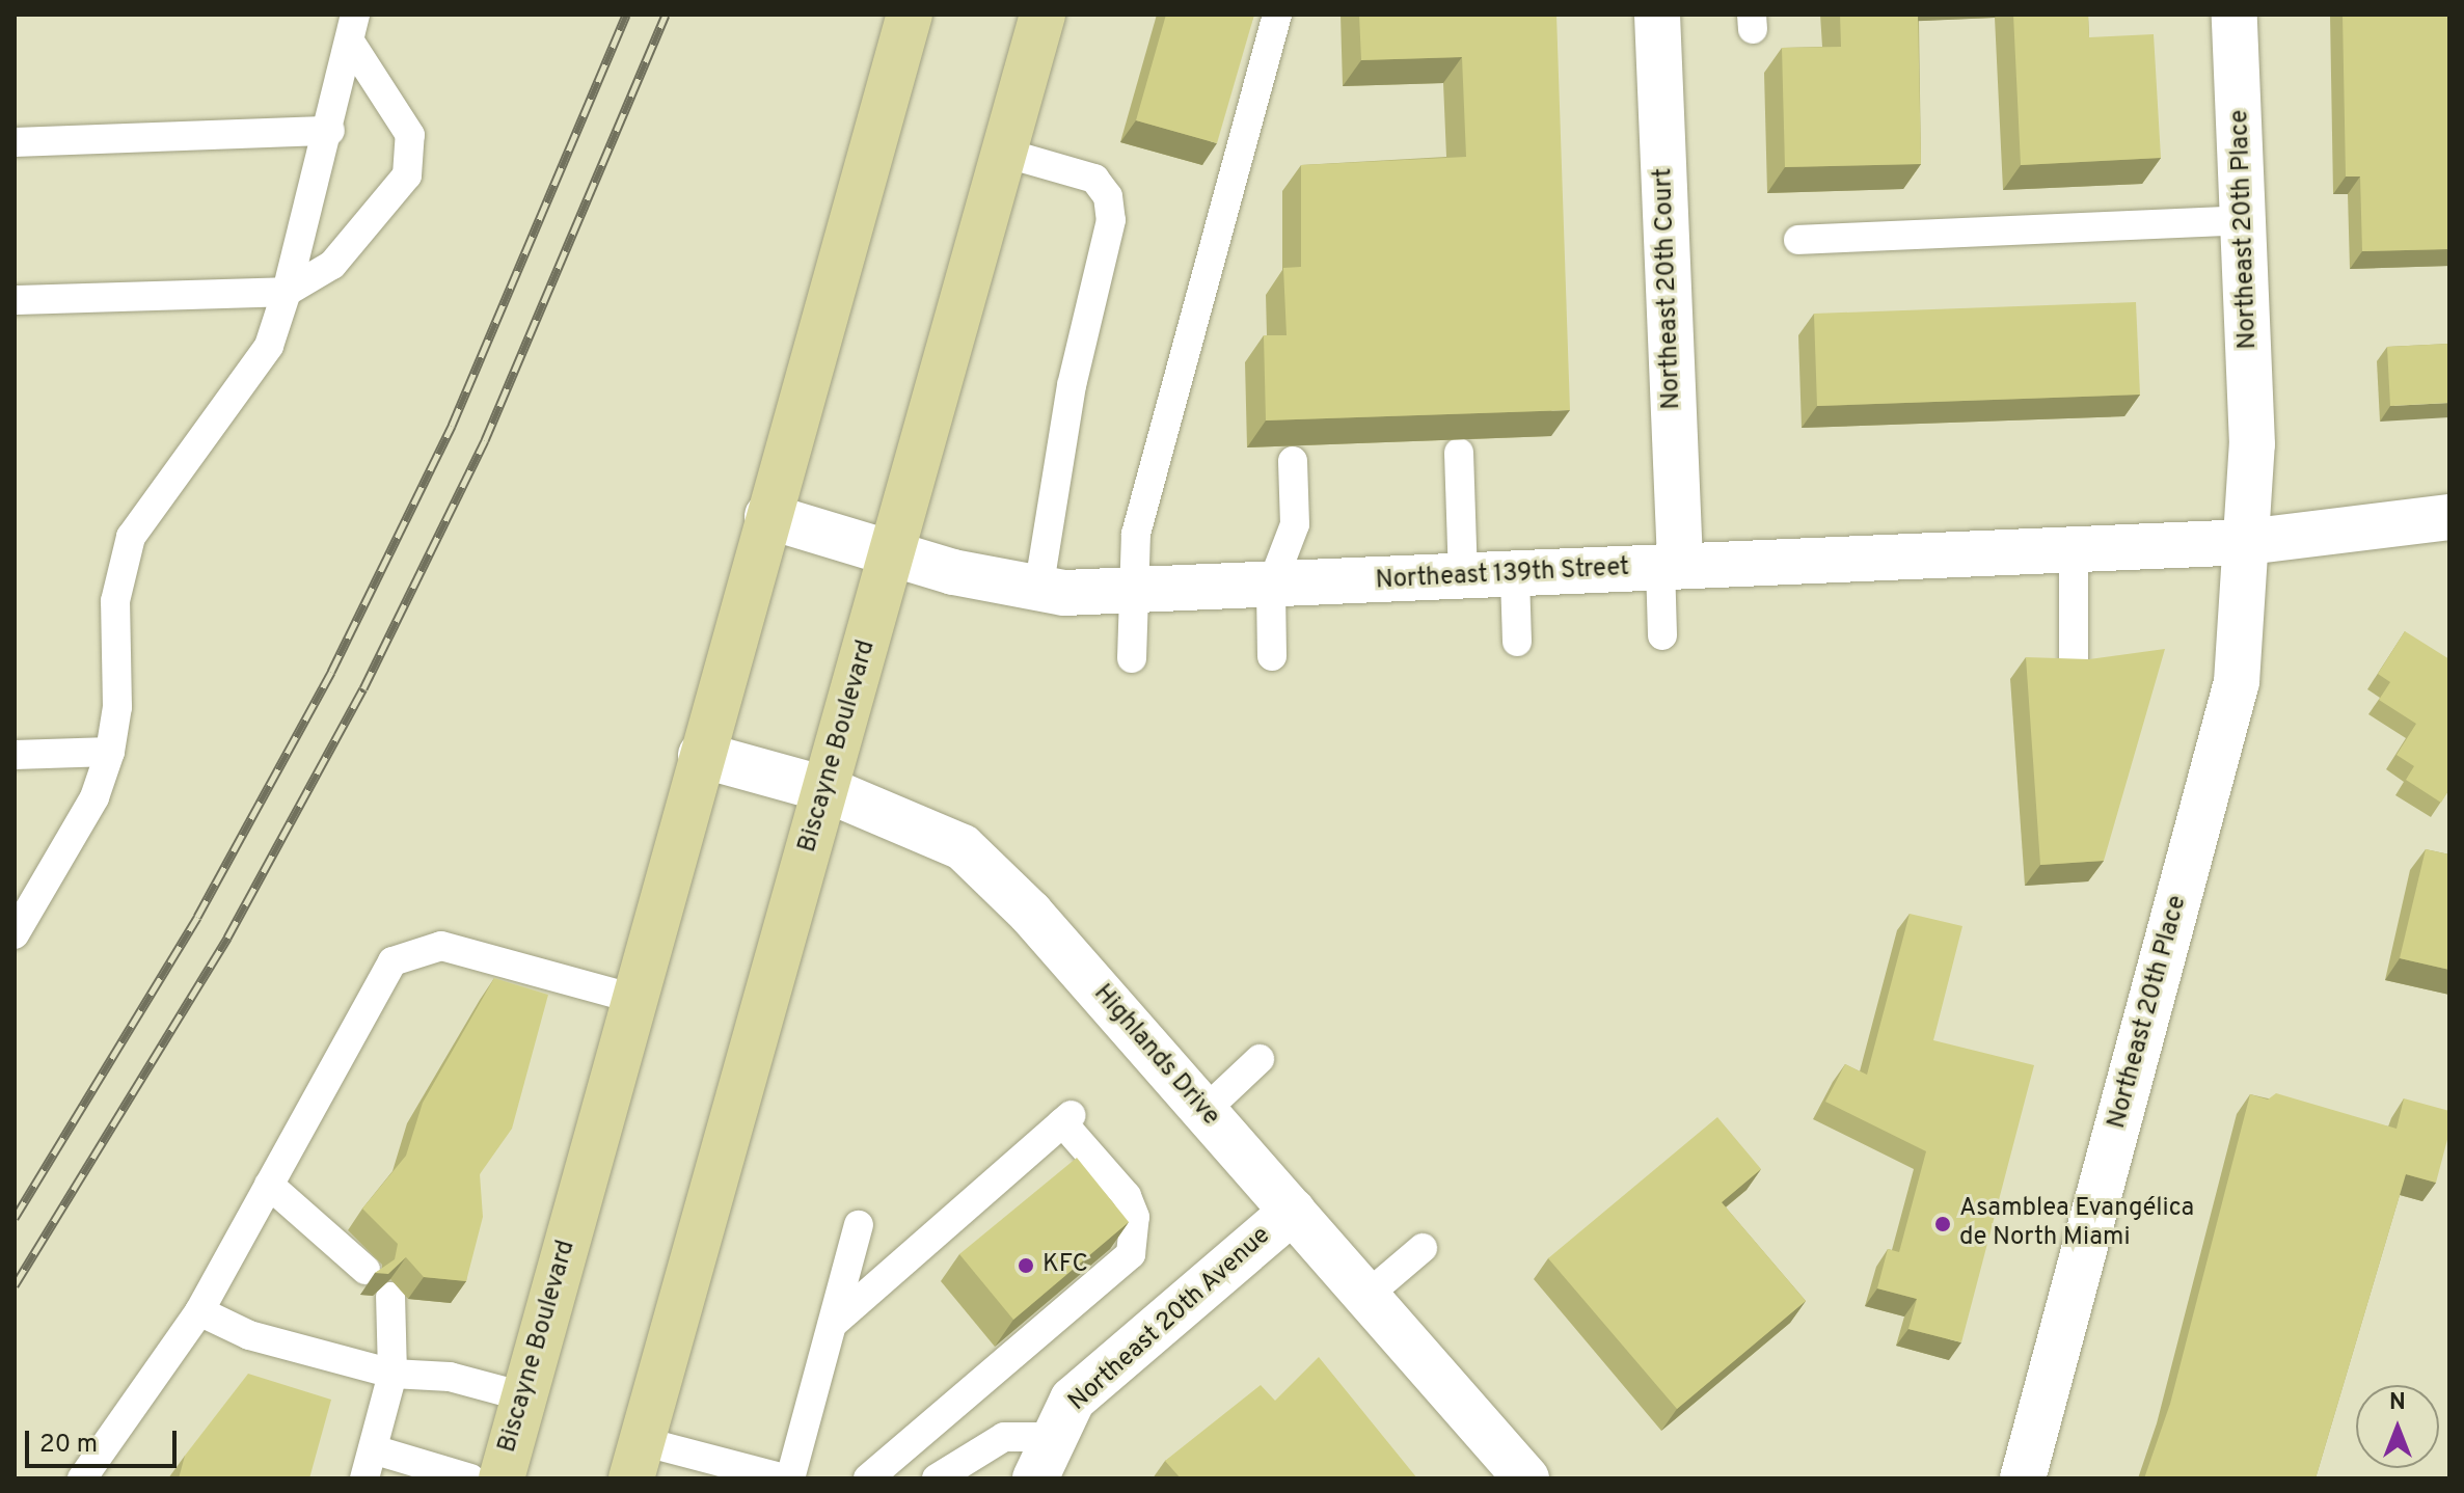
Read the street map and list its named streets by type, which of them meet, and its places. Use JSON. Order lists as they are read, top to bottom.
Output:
{
  "streets": {
    "main road": ["Biscayne Boulevard"],
    "street": [
      "Northeast 20th Place",
      "Northeast 20th Court",
      "Northeast 139th Street",
      "Highlands Drive",
      "Northeast 20th Avenue"
    ]
  },
  "crossings": [
    ["Northeast 20th Place", "Northeast 139th Street"],
    ["Northeast 20th Court", "Northeast 139th Street"],
    ["Northeast 139th Street", "Biscayne Boulevard"],
    ["Biscayne Boulevard", "Highlands Drive"],
    ["Highlands Drive", "Northeast 20th Avenue"]
  ],
  "places": ["Asamblea Evangélica de North Miami", "KFC"],
  "scale_bar": "20 m",
  "north": "top"
}
